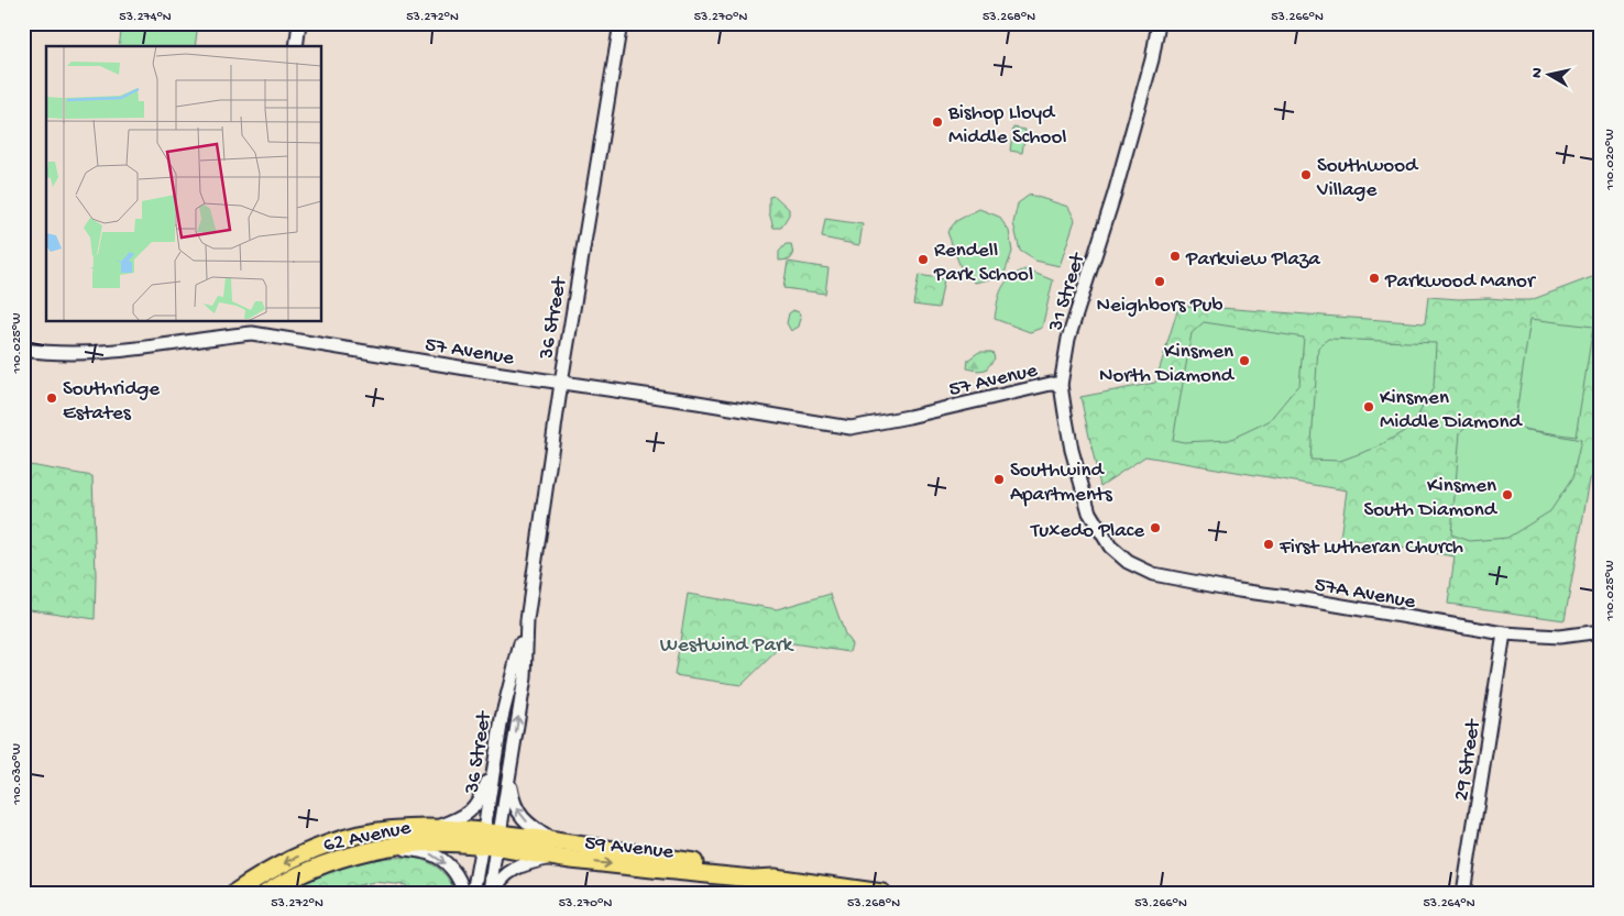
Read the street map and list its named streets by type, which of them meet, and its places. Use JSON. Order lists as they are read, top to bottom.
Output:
{
  "streets": {
    "main road": ["62 Avenue", "59 Avenue"],
    "street": [
      "31 Street",
      "36 Street",
      "57 Avenue",
      "57A Avenue",
      "29 Street"
    ]
  },
  "crossings": [
    ["31 Street", "57 Avenue"],
    ["31 Street", "57A Avenue"],
    ["36 Street", "57 Avenue"],
    ["36 Street", "62 Avenue"],
    ["36 Street", "59 Avenue"],
    ["57A Avenue", "29 Street"],
    ["62 Avenue", "59 Avenue"]
  ],
  "parks": ["Westwind Park"],
  "places": [
    "Bishop Lloyd Middle School",
    "Southwood Village",
    "Parkview Plaza",
    "Rendell Park School",
    "Parkwood Manor",
    "Neighbors Pub",
    "Kinsmen North Diamond",
    "Southridge Estates",
    "Kinsmen Middle Diamond",
    "Southwind Apartments",
    "Kinsmen South Diamond",
    "Tuxedo Place",
    "First Lutheran Church"
  ],
  "north": "left",
  "coordinates": [
    "53.274°N",
    "53.272°N",
    "53.270°N",
    "53.268°N",
    "53.266°N",
    "110.020°W",
    "110.025°W",
    "110.030°W",
    "53.264°N"
  ]
}
